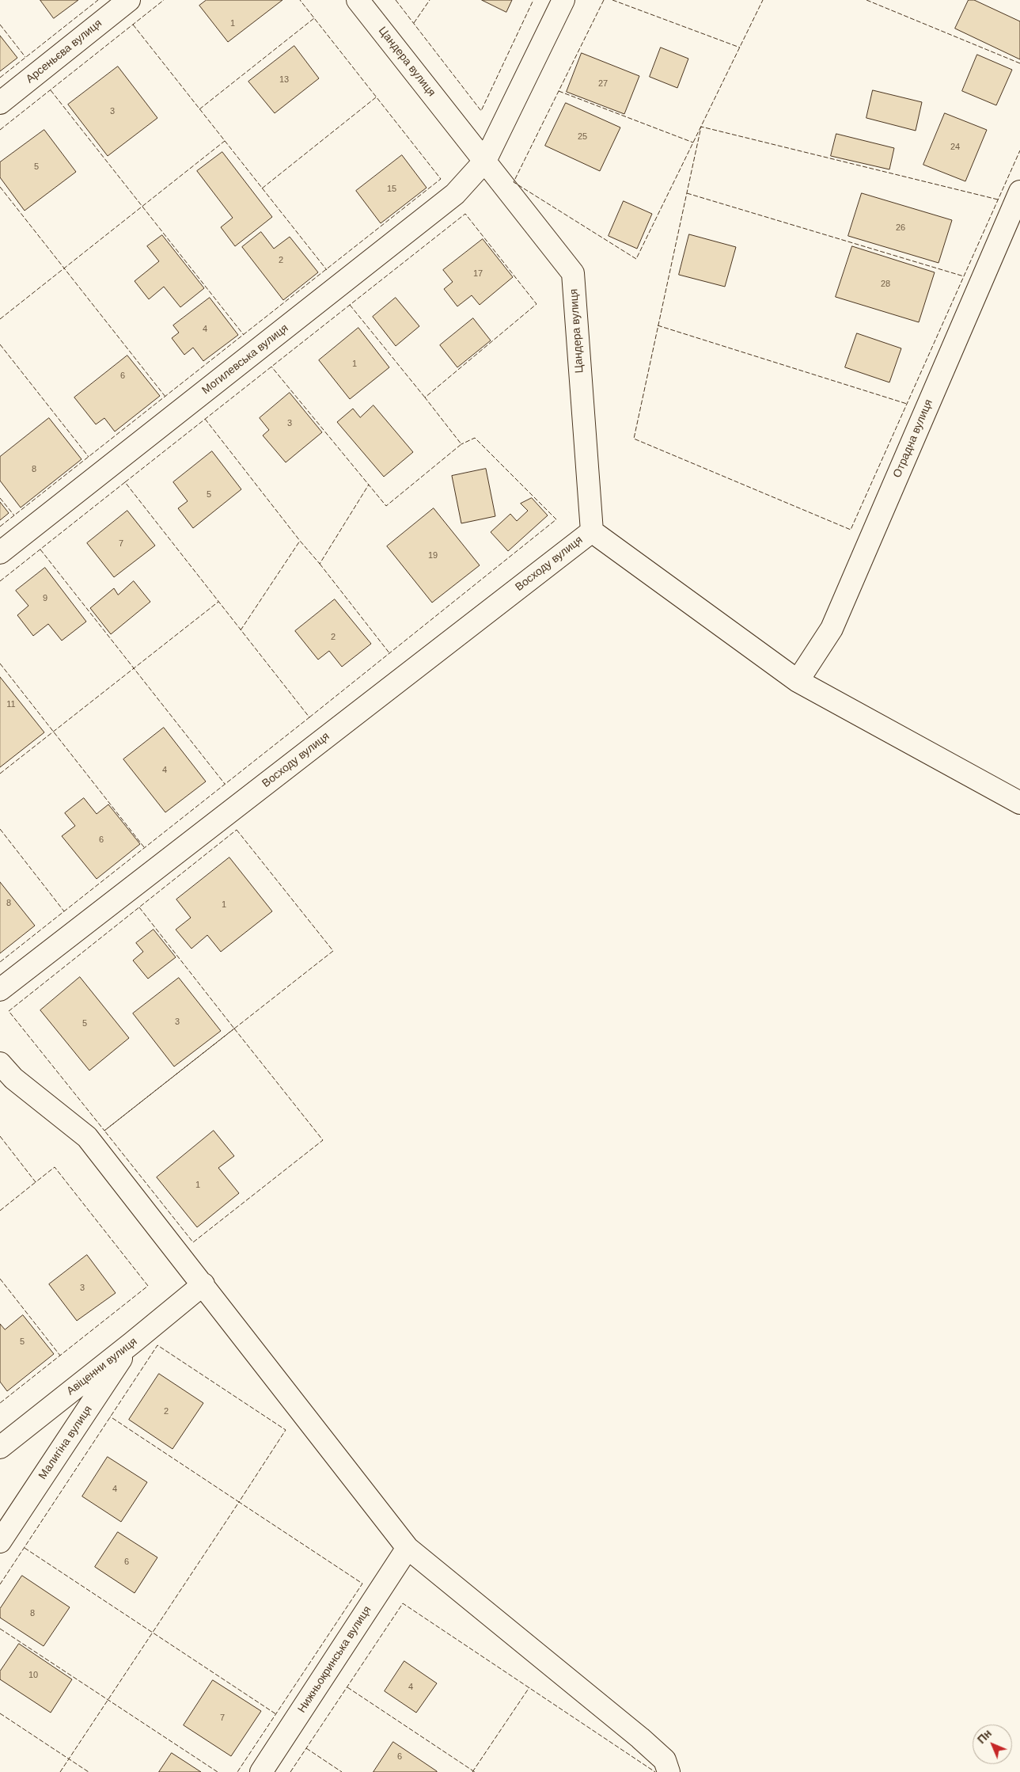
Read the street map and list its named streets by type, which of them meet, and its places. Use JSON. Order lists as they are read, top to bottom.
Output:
{
  "streets": {
    "street": [
      "Арсеньєва вулиця",
      "Цандера вулиця",
      "Могилевська вулиця",
      "Отрадна вулиця",
      "Восходу вулиця",
      "Авіценни вулиця",
      "Малигіна вулиця",
      "Нижньокринська вулиця"
    ]
  },
  "crossings": [
    ["Цандера вулиця", "Могилевська вулиця"],
    ["Цандера вулиця", "Восходу вулиця"],
    ["Авіценни вулиця", "Малигіна вулиця"]
  ],
  "house_numbers": [
    "1",
    "13",
    "27",
    "3",
    "25",
    "24",
    "5",
    "15",
    "26",
    "2",
    "17",
    "28",
    "4",
    "1",
    "6",
    "3",
    "8",
    "5",
    "7",
    "19",
    "9",
    "2",
    "11",
    "4",
    "6",
    "8",
    "1",
    "3",
    "5",
    "1",
    "3",
    "5",
    "2",
    "4",
    "6",
    "8",
    "10",
    "4",
    "7",
    "6"
  ],
  "north": "top left"
}
